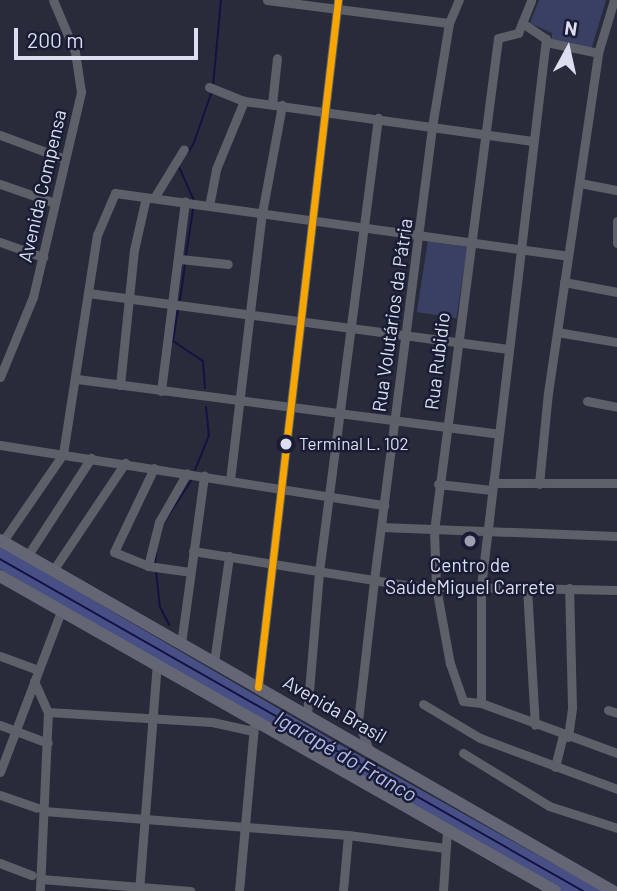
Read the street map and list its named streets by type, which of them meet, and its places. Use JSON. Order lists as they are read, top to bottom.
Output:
{
  "streets": {
    "highway": ["Avenida Brasil"],
    "street": ["Avenida Compensa", "Rua Volutários da Pátria", "Rua Rubidio"]
  },
  "crossings": [
    ["Rua Volutários da Pátria", "Avenida Brasil"]
  ],
  "water": ["Igarapé do Franco"],
  "places": ["Terminal L. 102", "Centro de SaúdeMiguel Carrete"],
  "scale_bar": "200 m",
  "north": "top"
}
